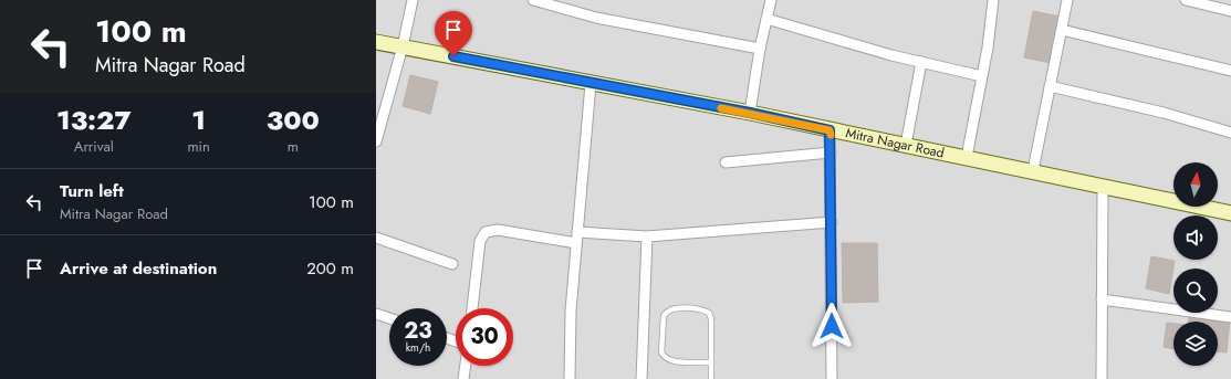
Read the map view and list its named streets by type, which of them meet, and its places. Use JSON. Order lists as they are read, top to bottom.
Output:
{
  "streets": {
    "street": ["Mitra Nagar Road"]
  },
  "north": "top",
  "page": {
    "turn": ["100 m", "Mitra Nagar Road"],
    "eta": [
      "13:27",
      "Arrival",
      "1",
      "min",
      "300",
      "m"
    ],
    "list": [
      {
        "name": "Turn left",
        "note": "Mitra Nagar Road",
        "value": "100 m"
      },
      {
        "name": "Arrive at destination",
        "value": "200 m"
      }
    ],
    "speed": "23 km/h",
    "limit": "30"
  }
}
